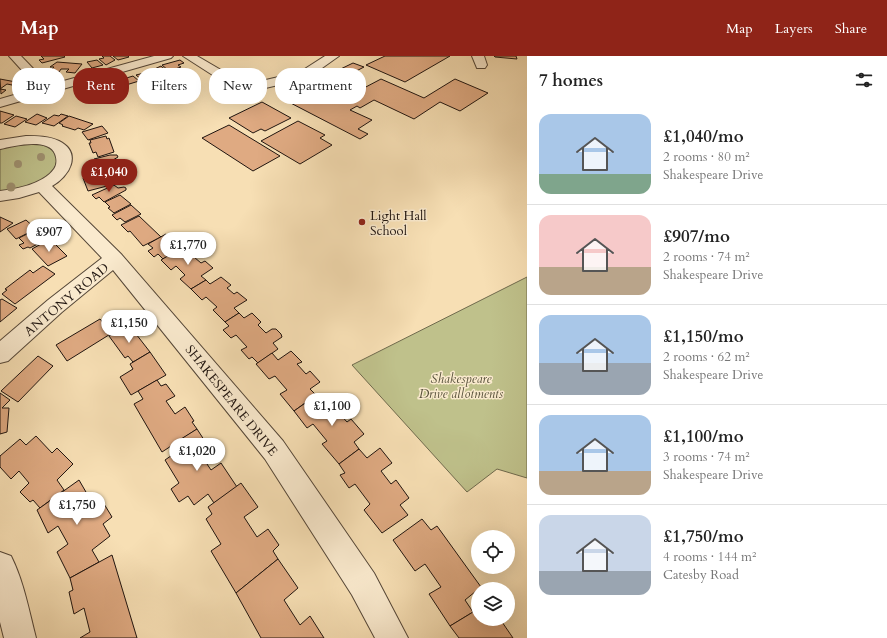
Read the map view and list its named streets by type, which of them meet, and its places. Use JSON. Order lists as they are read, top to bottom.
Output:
{
  "streets": {
    "street": ["ANTONY ROAD", "SHAKESPEARE DRIVE"]
  },
  "crossings": [
    ["ANTONY ROAD", "SHAKESPEARE DRIVE"]
  ],
  "parks": ["Shakespeare Drive allotments"],
  "places": ["Light Hall School"],
  "page": {
    "header": "Map",
    "nav": ["Map", "Layers", "Share"],
    "heading": "7 homes",
    "chip": [
      "Buy",
      "Rent",
      "Filters",
      "New",
      "Apartment"
    ],
    "list": [
      {
        "name": "£1,040/mo",
        "note": "2 rooms · 80 m² · Shakespeare Drive"
      },
      {
        "name": "£907/mo",
        "note": "2 rooms · 74 m² · Shakespeare Drive"
      },
      {
        "name": "£1,150/mo",
        "note": "2 rooms · 62 m² · Shakespeare Drive"
      },
      {
        "name": "£1,100/mo",
        "note": "3 rooms · 74 m² · Shakespeare Drive"
      },
      {
        "name": "£1,750/mo",
        "note": "4 rooms · 144 m² · Catesby Road"
      }
    ],
    "price": [
      "£1,040",
      "£907",
      "£1,770",
      "£1,150",
      "£1,100",
      "£1,020",
      "£1,750"
    ]
  }
}
